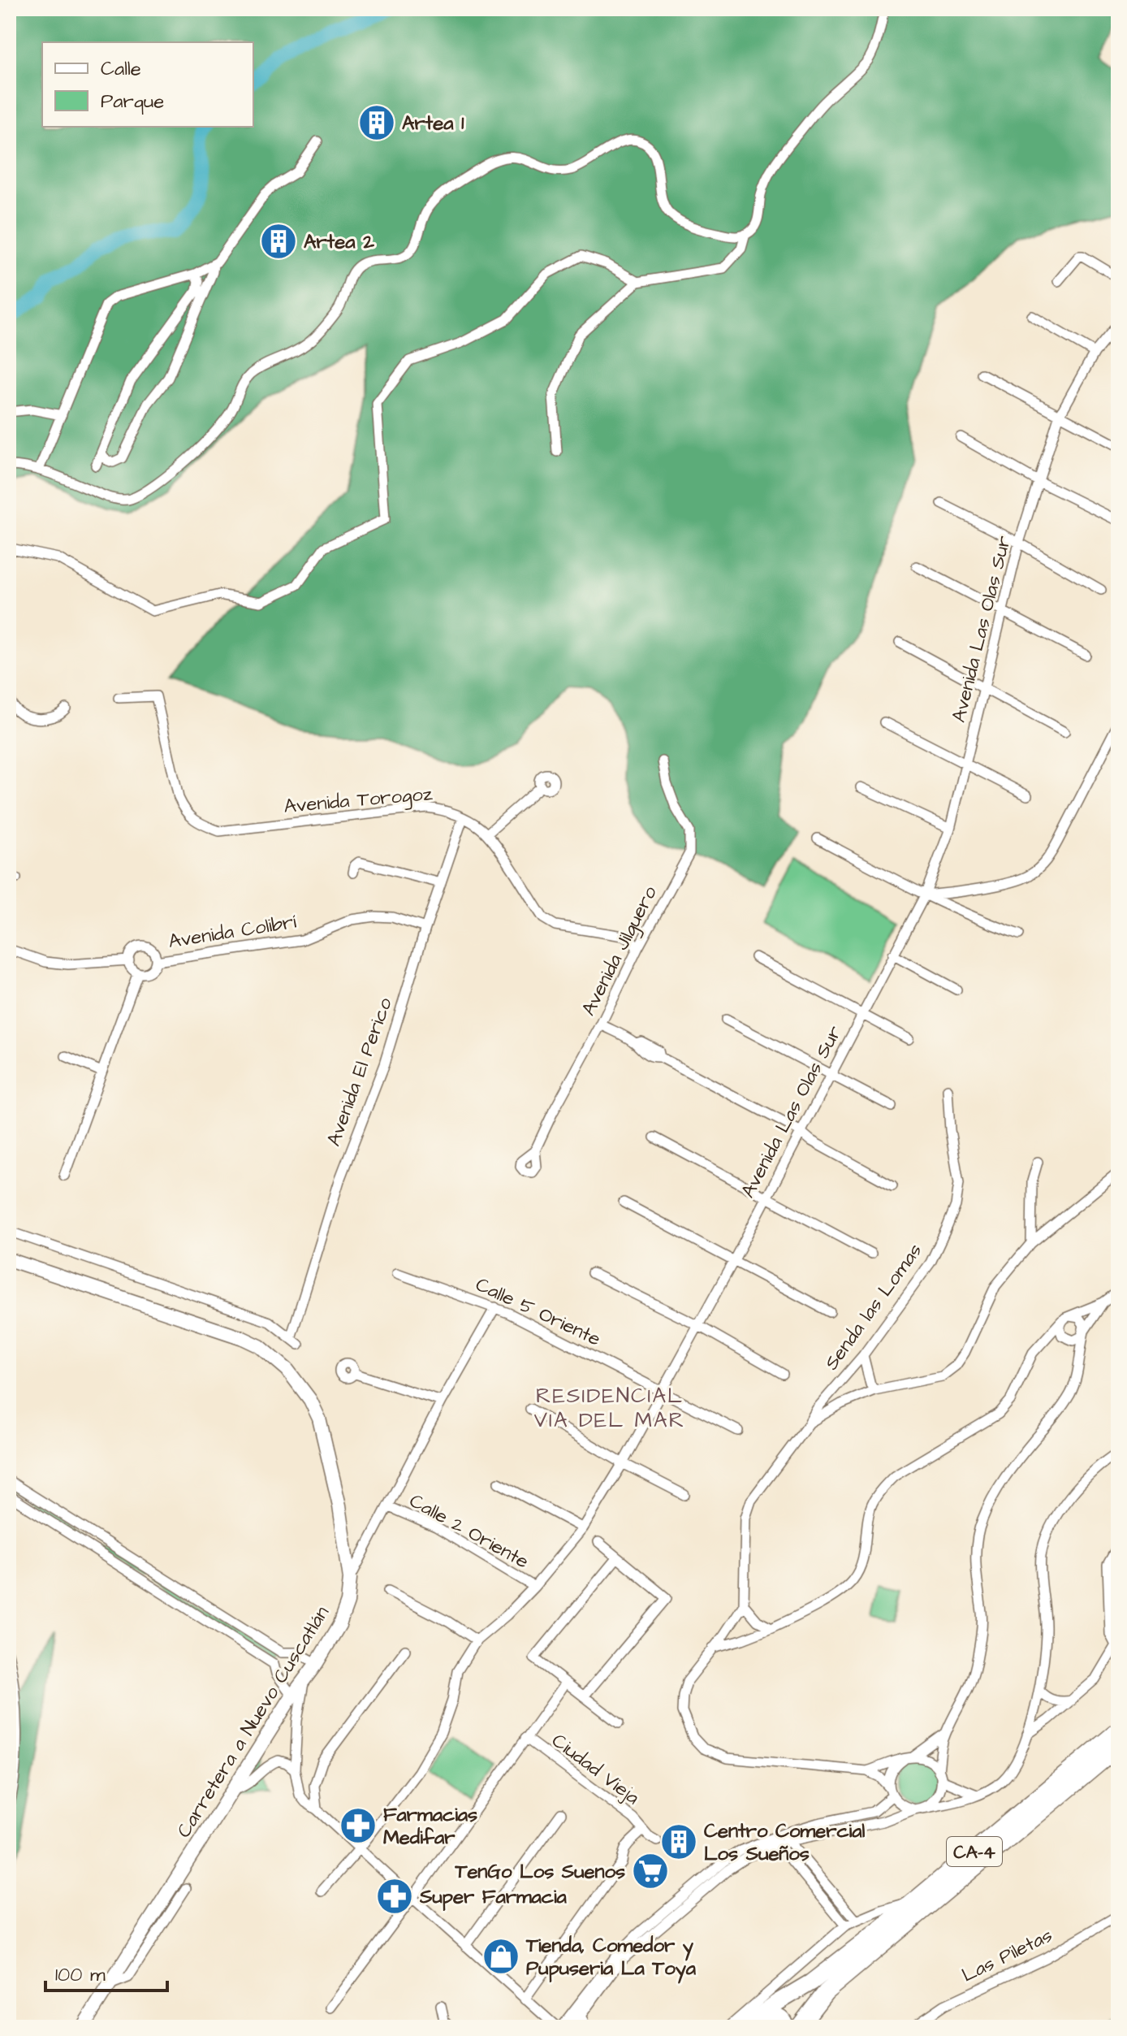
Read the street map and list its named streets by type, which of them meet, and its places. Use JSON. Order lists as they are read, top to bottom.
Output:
{
  "streets": {
    "highway": ["CA-4"],
    "street": [
      "Avenida Las Olas Sur",
      "Avenida Torogoz",
      "Avenida Colibrí",
      "Avenida Jilguero",
      "Avenida El Perico",
      "Senda las Lomas",
      "Calle 5 Oriente",
      "Calle 2 Oriente",
      "Carretera a Nuevo Cuscatlán",
      "Ciudad Vieja",
      "Las Piletas"
    ]
  },
  "crossings": [
    ["Avenida Las Olas Sur", "Calle 5 Oriente"],
    ["Avenida Las Olas Sur", "Calle 2 Oriente"],
    ["Avenida Torogoz", "Avenida Jilguero"],
    ["Avenida Torogoz", "Avenida El Perico"],
    ["Avenida Colibrí", "Avenida El Perico"]
  ],
  "districts": ["RESIDENCIAL VIA DEL MAR"],
  "places": {
    "building": ["Artea 1", "Artea 2", "Centro Comercial Los Sueños"],
    "pharmacy": ["Farmacias Medifar", "Super Farmacia"],
    "supermarket": ["TenGo Los Suenos"],
    "shop": ["Tienda, Comedor y Pupuseria La Toya"]
  },
  "legend": ["Calle", "Parque"],
  "scale_bar": "100 m"
}
